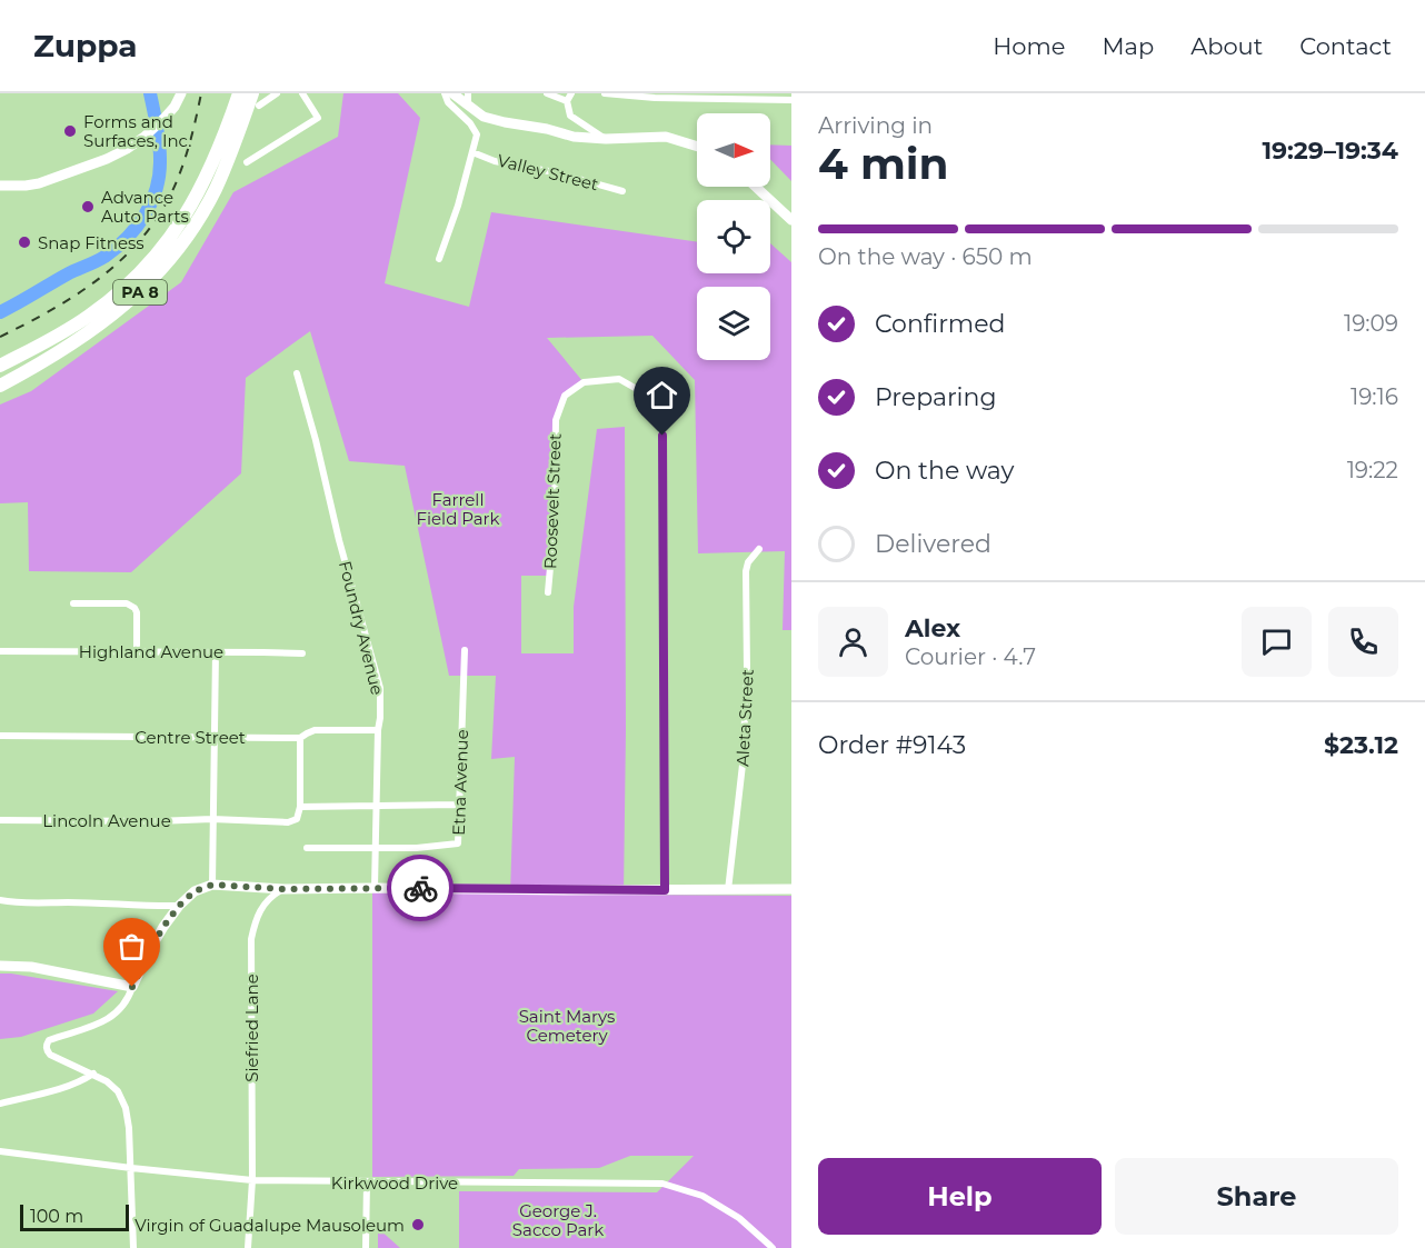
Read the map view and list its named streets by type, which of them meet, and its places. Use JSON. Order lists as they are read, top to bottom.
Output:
{
  "streets": {
    "highway": ["PA 8"],
    "street": [
      "Valley Street",
      "Roosevelt Street",
      "Foundry Avenue",
      "Highland Avenue",
      "Aleta Street",
      "Centre Street",
      "Etna Avenue",
      "Lincoln Avenue",
      "Siefried Lane",
      "Kirkwood Drive"
    ]
  },
  "crossings": [
    ["Foundry Avenue", "Centre Street"],
    ["Foundry Avenue", "Etna Avenue"],
    ["Siefried Lane", "Kirkwood Drive"]
  ],
  "parks": ["Farrell Field Park", "Saint Marys Cemetery", "George J. Sacco Park"],
  "places": [
    "Forms and Surfaces, Inc.",
    "Advance Auto Parts",
    "Snap Fitness",
    "Virgin of Guadalupe Mausoleum"
  ],
  "scale_bar": "100 m",
  "north": "right",
  "page": {
    "header": "Zuppa",
    "nav": [
      "Home",
      "Map",
      "About",
      "Contact"
    ],
    "heading": ["4 min", "Arriving in", "19:29–19:34"],
    "panel": [
      "Alex",
      "Courier · 4.7",
      "Order #9143",
      "$23.12"
    ],
    "bar": "On the way · 650 m",
    "list": [
      ["Confirmed", "19:09"],
      ["Preparing", "19:16"],
      ["On the way", "19:22"],
      "Delivered"
    ],
    "buttons": ["Help", "Share"],
    "scale": "100 m"
  }
}
